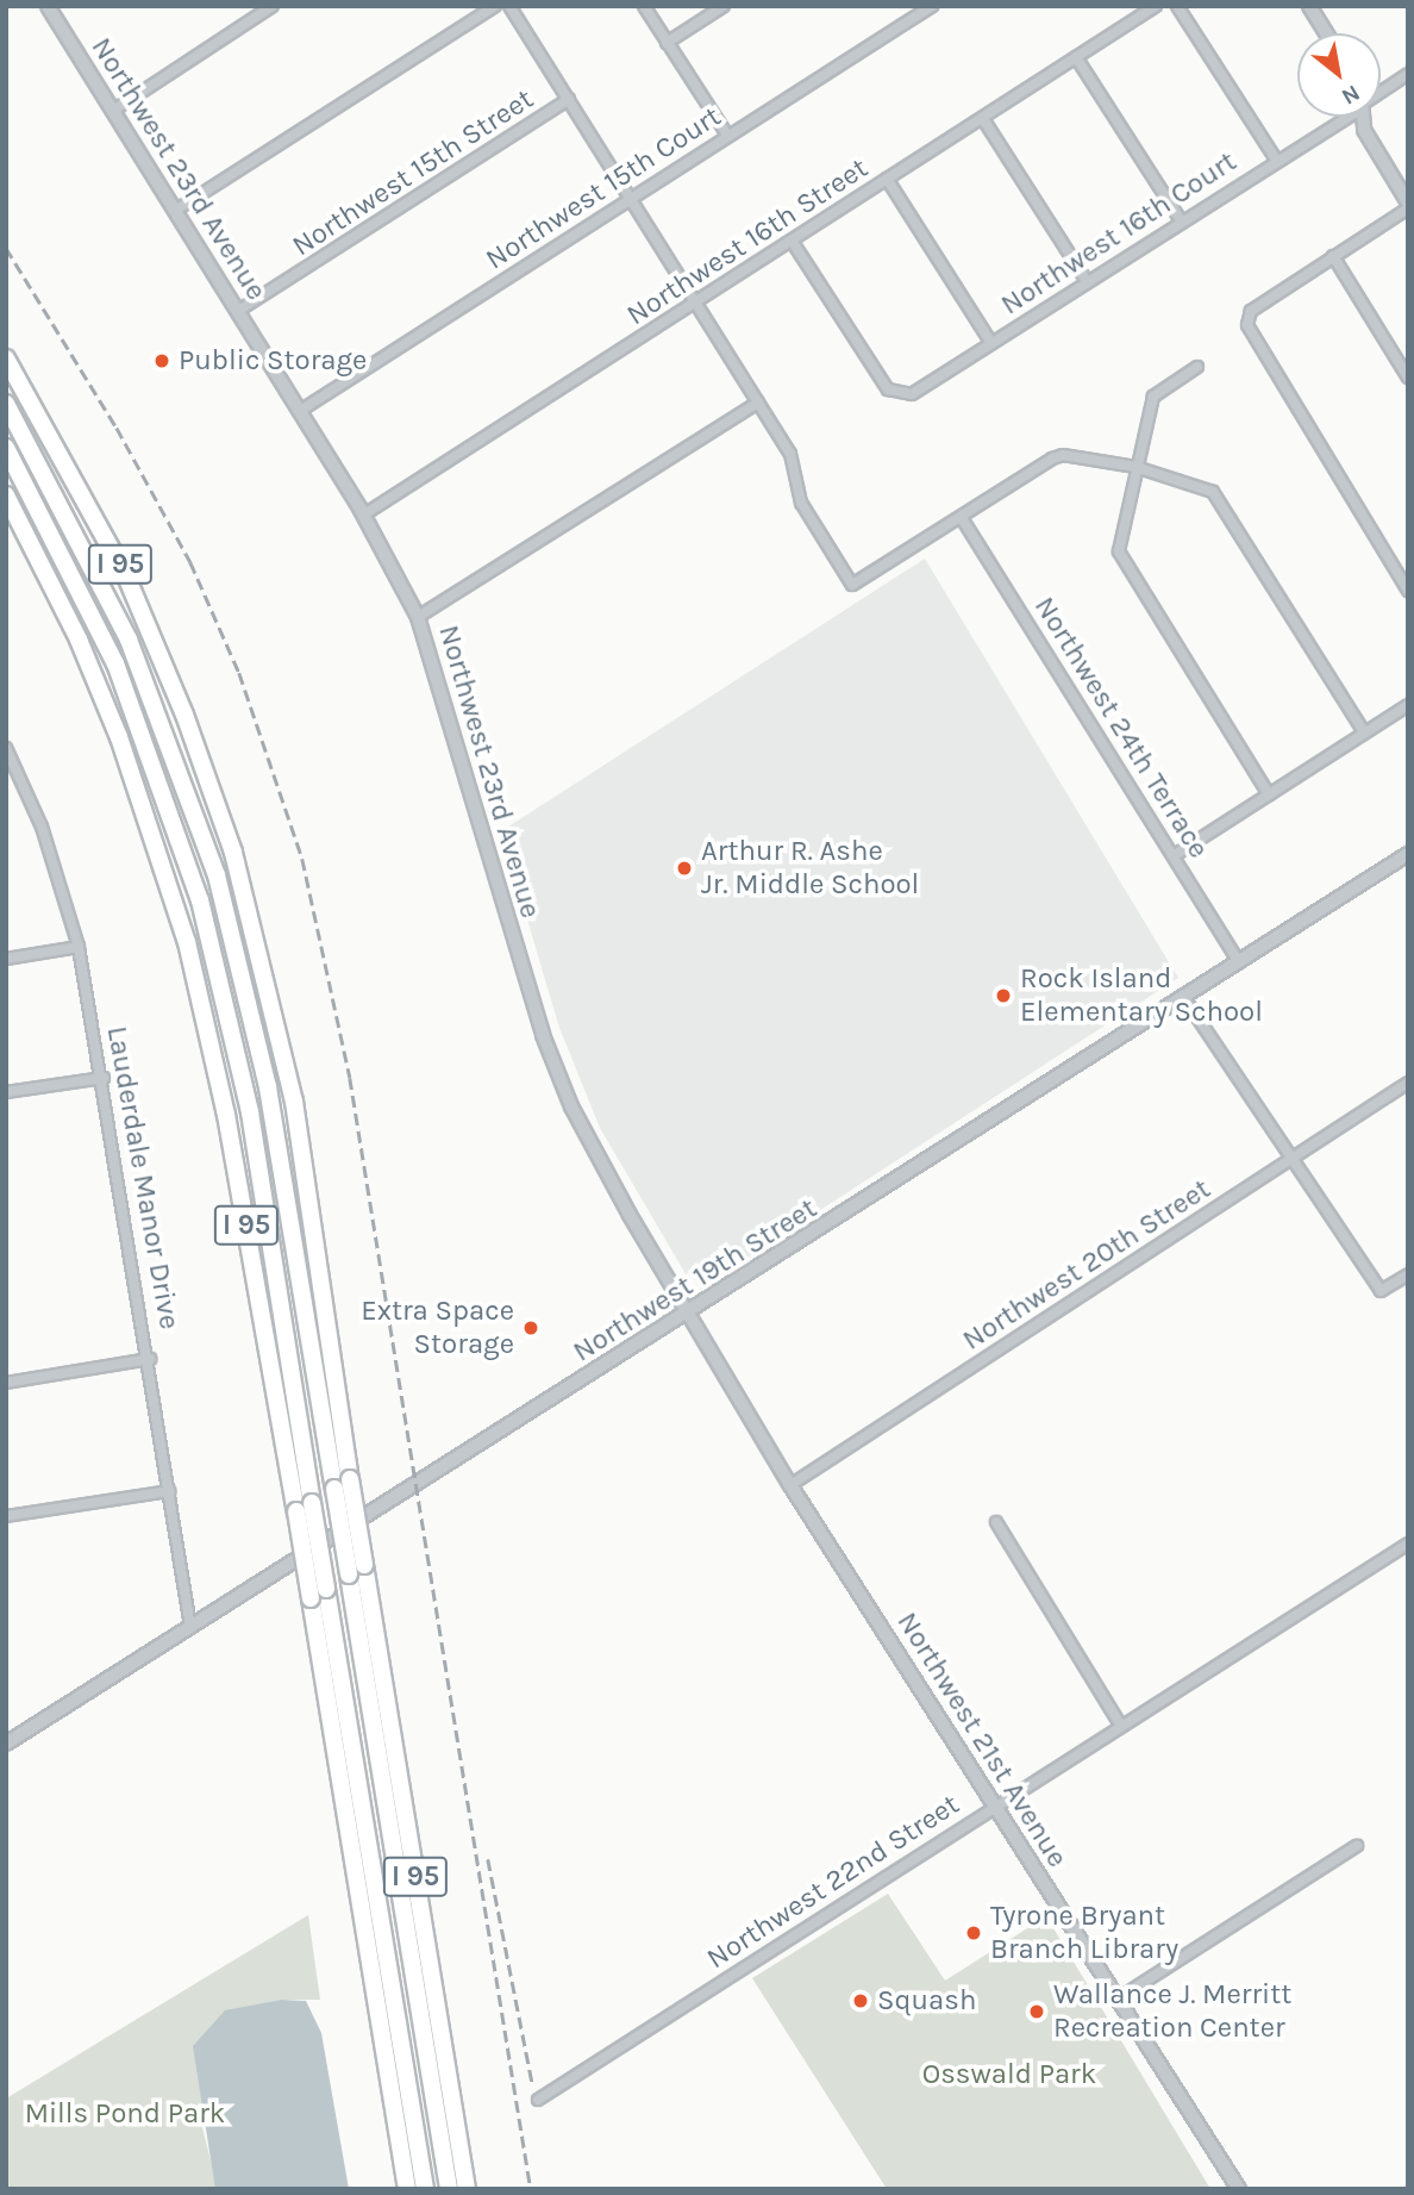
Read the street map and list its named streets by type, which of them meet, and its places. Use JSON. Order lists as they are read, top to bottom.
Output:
{
  "streets": {
    "highway": ["I 95"],
    "street": [
      "Northwest 23rd Avenue",
      "Northwest 15th Street",
      "Northwest 15th Court",
      "Northwest 16th Court",
      "Northwest 16th Street",
      "Northwest 24th Terrace",
      "Lauderdale Manor Drive",
      "Northwest 20th Street",
      "Northwest 19th Street",
      "Northwest 21st Avenue",
      "Northwest 22nd Street"
    ]
  },
  "crossings": [
    ["Northwest 23rd Avenue", "Northwest 15th Street"],
    ["Northwest 23rd Avenue", "Northwest 15th Court"],
    ["Northwest 23rd Avenue", "Northwest 16th Street"],
    ["Northwest 23rd Avenue", "Northwest 19th Street"],
    ["Northwest 23rd Avenue", "Northwest 21st Avenue"],
    ["Northwest 16th Court", "Northwest 16th Street"],
    ["Northwest 24th Terrace", "Northwest 19th Street"],
    ["Lauderdale Manor Drive", "Northwest 19th Street"],
    ["Northwest 20th Street", "Northwest 21st Avenue"],
    ["Northwest 19th Street", "Northwest 21st Avenue"],
    ["Northwest 21st Avenue", "Northwest 22nd Street"]
  ],
  "parks": ["Osswald Park", "Mills Pond Park"],
  "places": [
    "Public Storage",
    "Arthur R. Ashe Jr. Middle School",
    "Rock Island Elementary School",
    "Extra Space Storage",
    "Tyrone Bryant Branch Library",
    "Squash",
    "Wallance J. Merritt Recreation Center"
  ],
  "north": "bottom right"
}
